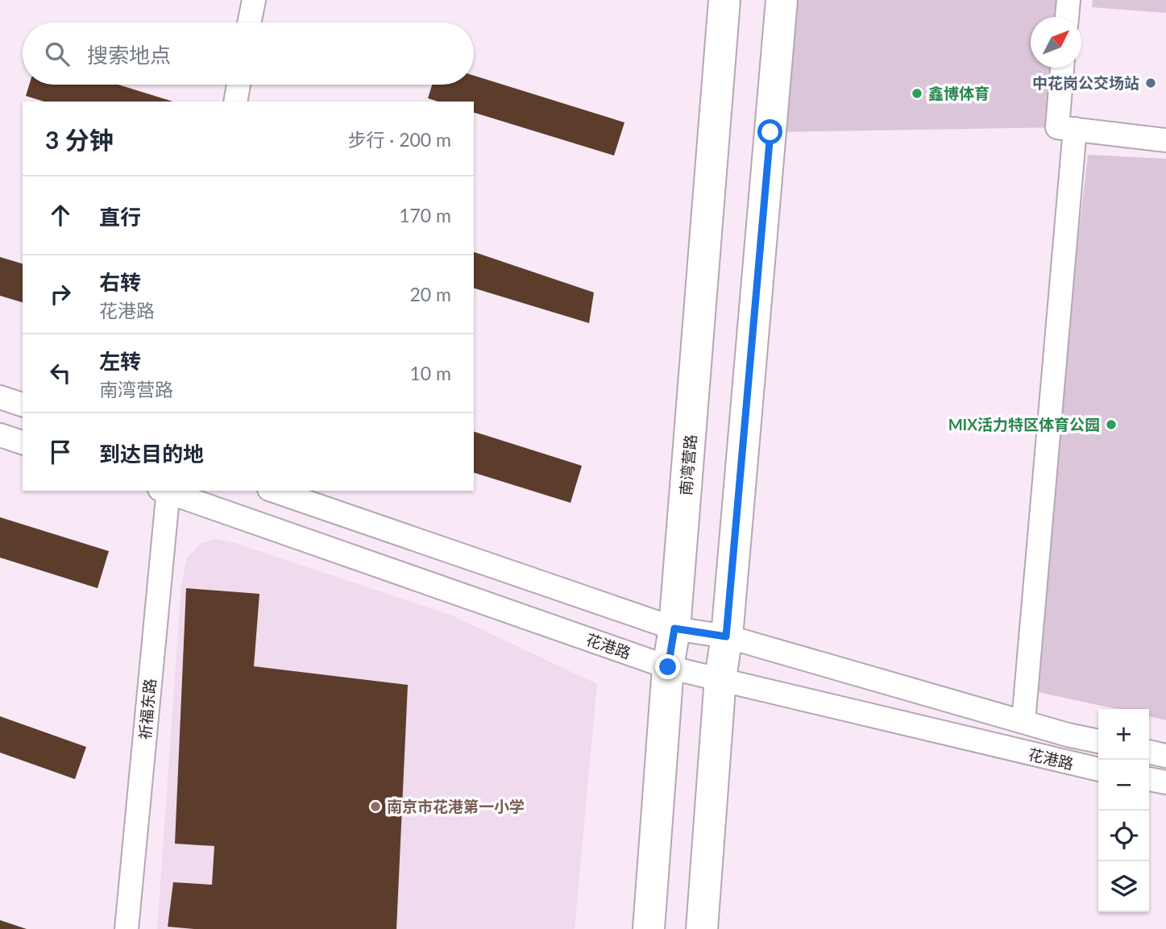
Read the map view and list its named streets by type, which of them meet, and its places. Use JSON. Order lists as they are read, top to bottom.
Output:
{
  "streets": {
    "main road": ["南湾营路"],
    "street": ["花港路", "祈福东路"]
  },
  "crossings": [
    ["南湾营路", "花港路"],
    ["花港路", "祈福东路"]
  ],
  "places": [
    "中花岗公交场站",
    "鑫博体育",
    "MIX活力特区体育公园",
    "南京市花港第一小学"
  ],
  "north": "top right",
  "page": {
    "search": "搜索地点",
    "heading": ["3 分钟", "步行 · 200 m"],
    "list": [
      ["直行", "170 m"],
      ["右转", "花港路", "20 m"],
      ["左转", "南湾营路", "10 m"],
      "到达目的地"
    ],
    "map_buttons": ["+", "−"]
  }
}
